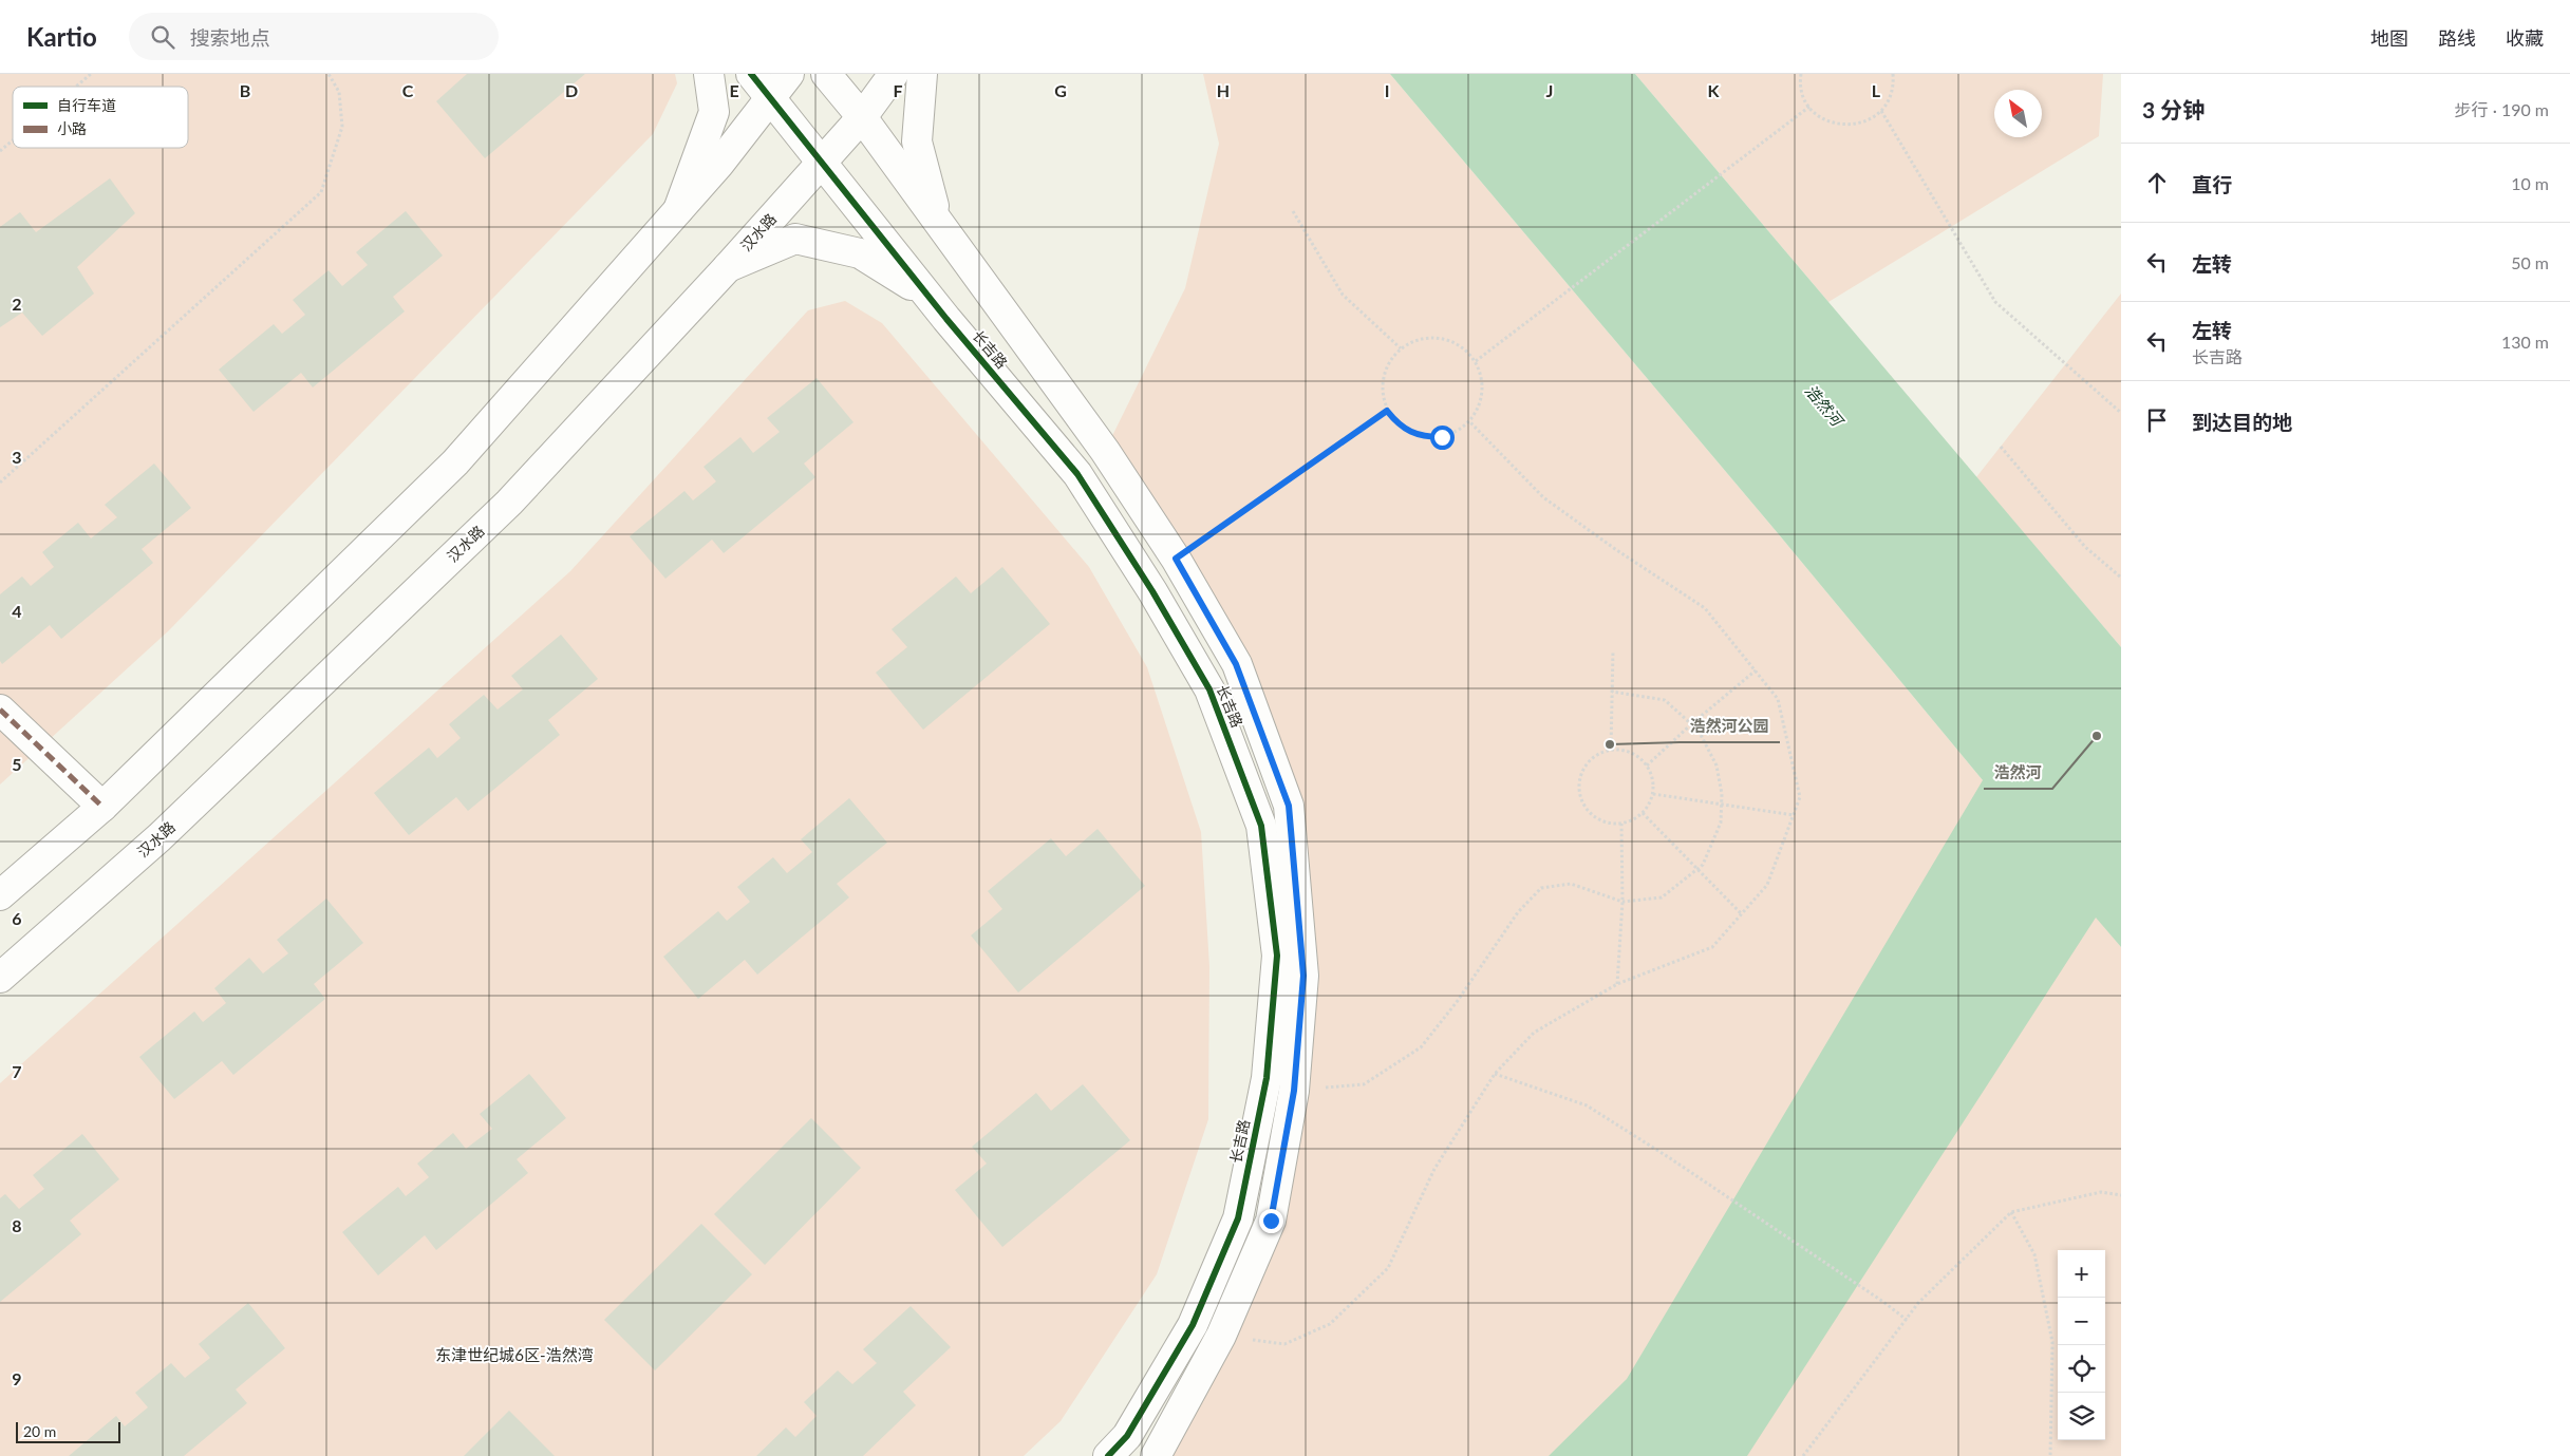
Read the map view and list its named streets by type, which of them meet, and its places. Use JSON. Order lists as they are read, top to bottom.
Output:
{
  "streets": {
    "street": ["汉水路", "长吉路"]
  },
  "crossings": [
    ["汉水路", "长吉路"]
  ],
  "districts": ["东津世纪城6区-浩然湾"],
  "water": ["浩然河"],
  "places": ["浩然河", "浩然河公园"],
  "legend": ["自行车道", "小路"],
  "scale_bar": "20 m",
  "north": "top left",
  "page": {
    "header": "Kartio",
    "search": "搜索地点",
    "nav": ["地图", "路线", "收藏"],
    "heading": ["3 分钟", "步行 · 190 m"],
    "list": [
      ["直行", "10 m"],
      ["左转", "50 m"],
      ["左转", "长吉路", "130 m"],
      "到达目的地"
    ],
    "map_buttons": ["+", "−"],
    "scale": "20 m"
  },
  "grid": {
    "columns": [
      "B",
      "C",
      "D",
      "E",
      "F",
      "G",
      "H",
      "I",
      "J",
      "K",
      "L"
    ],
    "rows": [
      "2",
      "3",
      "4",
      "5",
      "6",
      "7",
      "8",
      "9"
    ]
  }
}
